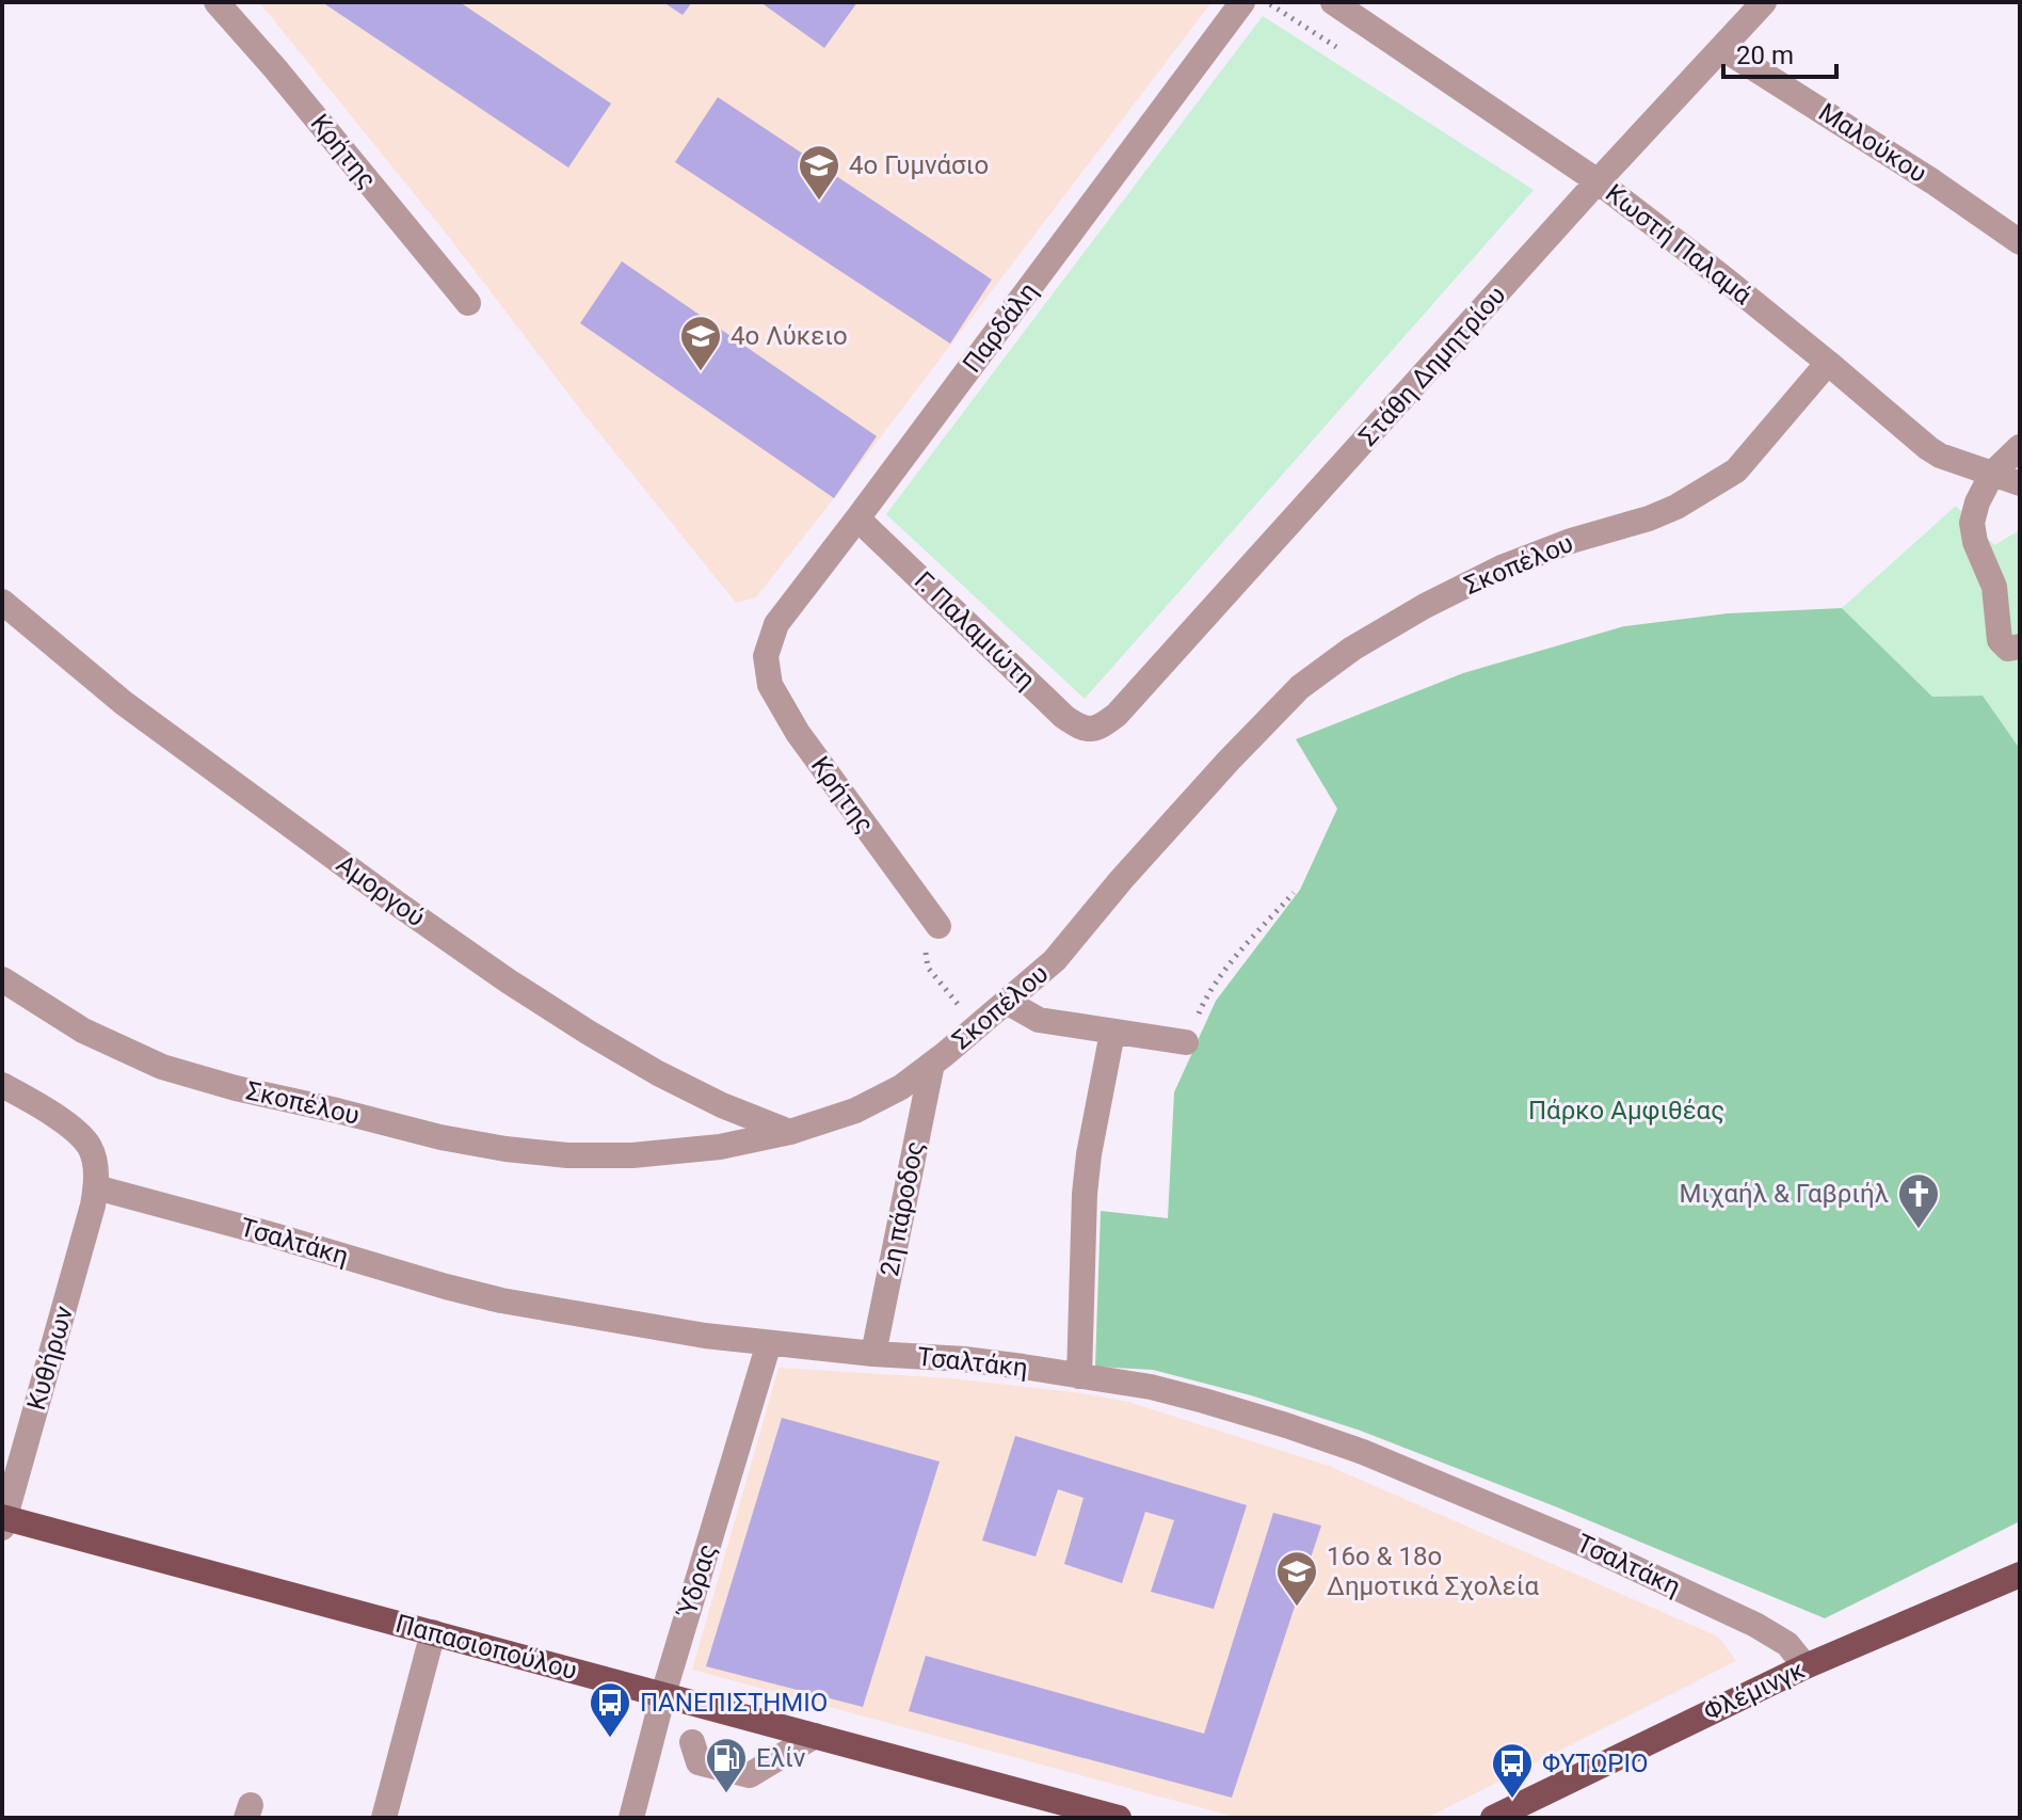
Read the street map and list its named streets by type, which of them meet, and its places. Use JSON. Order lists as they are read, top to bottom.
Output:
{
  "streets": {
    "main road": ["Παπασιοπούλου", "Φλέμινγκ"],
    "street": [
      "Μαλούκου",
      "Κρήτης",
      "Κωστή Παλαμά",
      "Παρδάλη",
      "Στάθη Δημητρίου",
      "Σκοπέλου",
      "Γ. Παλαμιώτη",
      "Αμοργού",
      "2η πάροδος",
      "Τσαλτάκη",
      "Κυθήρων",
      "Ύδρας"
    ]
  },
  "crossings": [
    ["Μαλούκου", "Στάθη Δημητρίου"],
    ["Κρήτης", "Παρδάλη"],
    ["Κωστή Παλαμά", "Στάθη Δημητρίου"],
    ["Κωστή Παλαμά", "Σκοπέλου"],
    ["Παρδάλη", "Γ. Παλαμιώτη"],
    ["Στάθη Δημητρίου", "Γ. Παλαμιώτη"],
    ["Σκοπέλου", "Αμοργού"],
    ["Σκοπέλου", "2η πάροδος"],
    ["2η πάροδος", "Τσαλτάκη"],
    ["Τσαλτάκη", "Κυθήρων"],
    ["Τσαλτάκη", "Ύδρας"],
    ["Τσαλτάκη", "Φλέμινγκ"],
    ["Κυθήρων", "Παπασιοπούλου"],
    ["Ύδρας", "Παπασιοπούλου"]
  ],
  "parks": ["Πάρκο Αμφιθέας"],
  "places": {
    "school or university": ["4ο Γυμνάσιο", "4ο Λύκειο", "16ο & 18ο Δημοτικά Σχολεία"],
    "church": ["Μιχαήλ & Γαβριήλ"],
    "bus stop": ["ΠΑΝΕΠΙΣΤΗΜΙΟ", "ΦΥΤΩΡΙΟ"],
    "fuel station": ["Ελίν"]
  },
  "scale_bar": "20 m"
}
